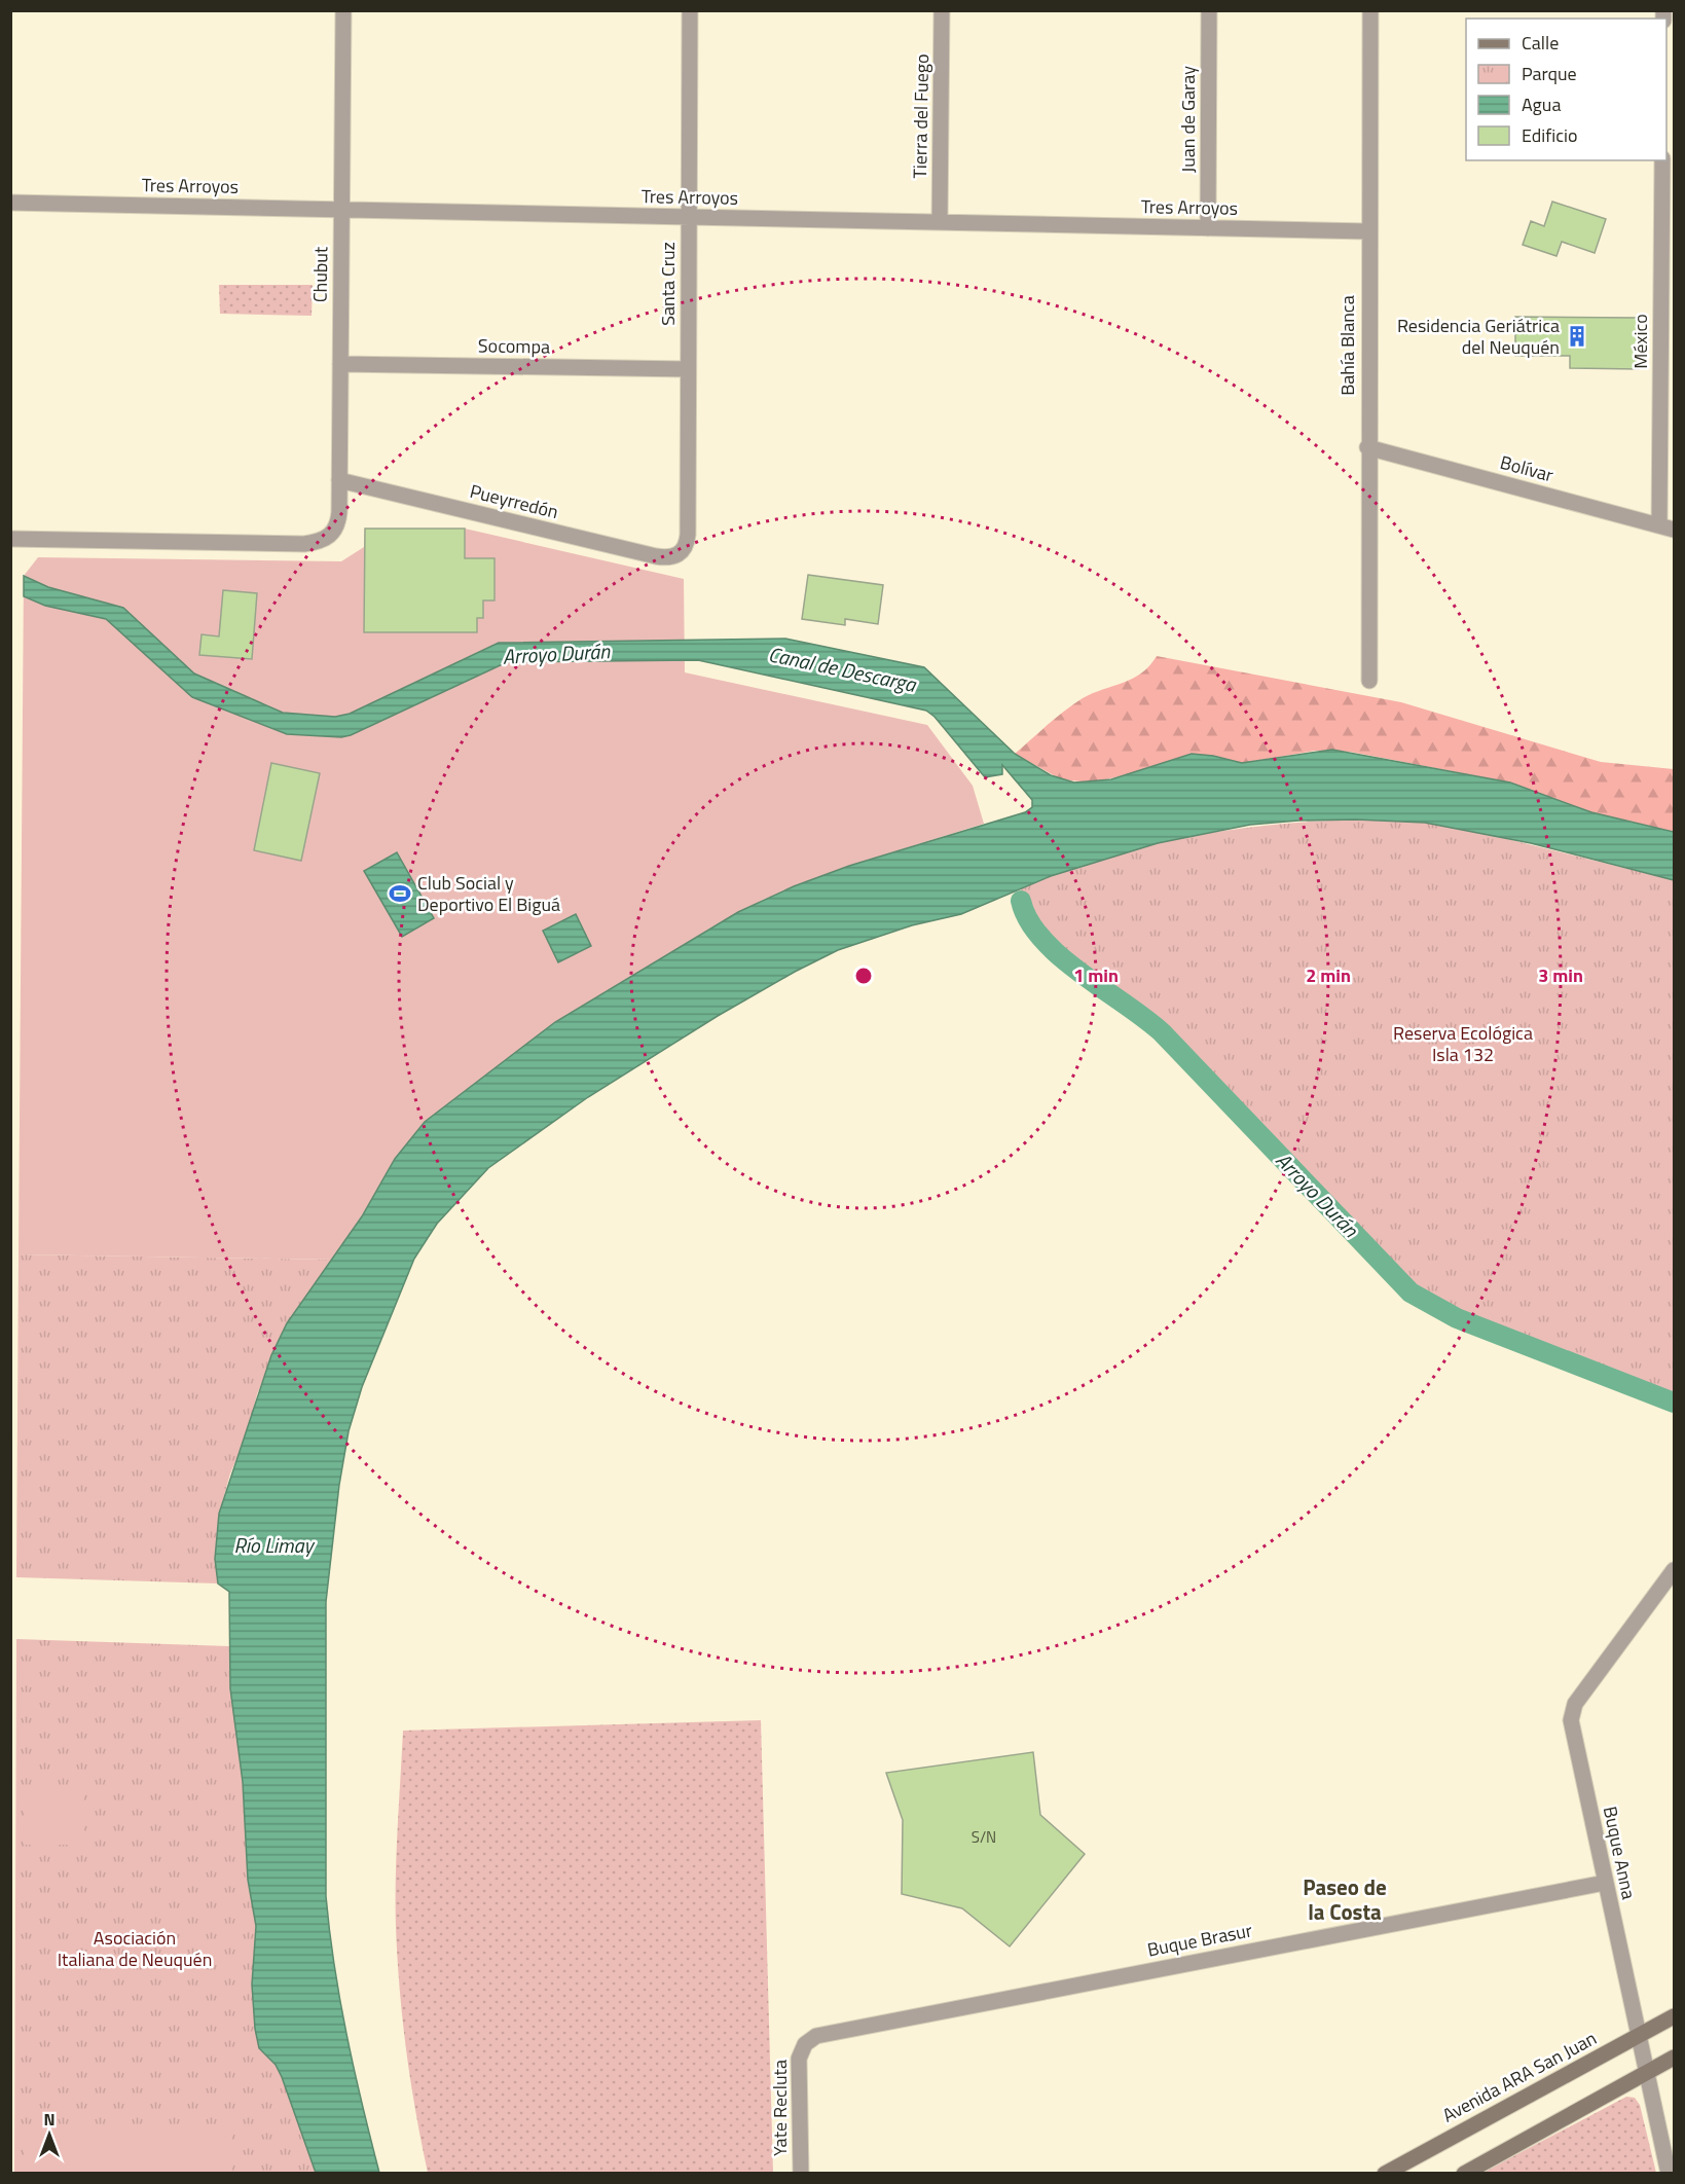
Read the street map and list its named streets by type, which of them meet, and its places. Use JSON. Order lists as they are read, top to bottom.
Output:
{
  "streets": {
    "main road": ["Avenida ARA San Juan"],
    "street": [
      "Tierra del Fuego",
      "Juan de Garay",
      "Tres Arroyos",
      "Chubut",
      "Santa Cruz",
      "México",
      "Bahía Blanca",
      "Socompa",
      "Bolívar",
      "Pueyrredón",
      "Buque Anna",
      "Buque Brasur",
      "Yate Recluta"
    ]
  },
  "crossings": [
    ["Tierra del Fuego", "Tres Arroyos"],
    ["Juan de Garay", "Tres Arroyos"],
    ["Tres Arroyos", "Chubut"],
    ["Tres Arroyos", "Santa Cruz"],
    ["Tres Arroyos", "Bahía Blanca"],
    ["Chubut", "Socompa"],
    ["Chubut", "Pueyrredón"],
    ["Santa Cruz", "Socompa"],
    ["Santa Cruz", "Pueyrredón"],
    ["México", "Bolívar"],
    ["Bahía Blanca", "Bolívar"],
    ["Buque Anna", "Buque Brasur"],
    ["Buque Anna", "Avenida ARA San Juan"],
    ["Buque Brasur", "Yate Recluta"]
  ],
  "districts": ["Paseo de la Costa"],
  "water": ["Arroyo Durán", "Canal de Descarga", "Río Limay"],
  "parks": ["Reserva Ecológica Isla 132", "Asociación Italiana de Neuquén"],
  "places": {
    "building": ["Residencia Geriátrica del Neuquén"],
    "sports": ["Club Social y Deportivo El Biguá"]
  },
  "house_numbers": ["S/N"],
  "legend": [
    "Calle",
    "Parque",
    "Agua",
    "Edificio"
  ],
  "north": "top",
  "rings": ["1 min", "2 min", "3 min"]
}
